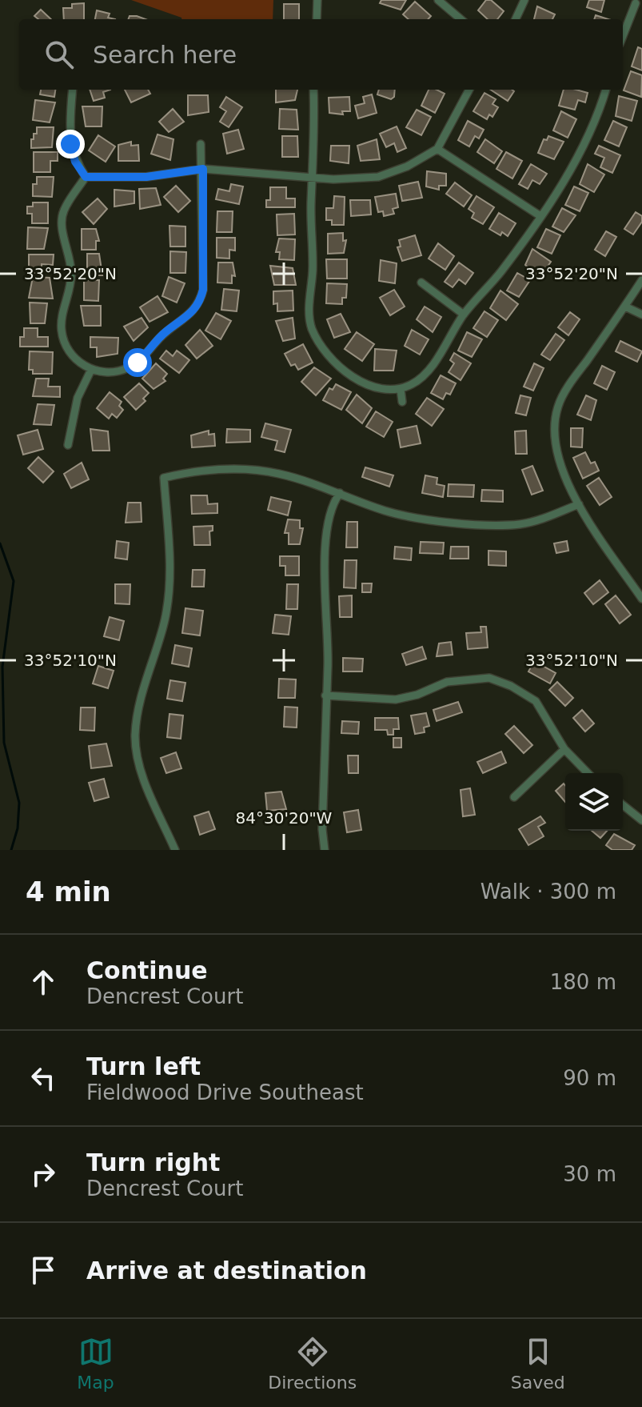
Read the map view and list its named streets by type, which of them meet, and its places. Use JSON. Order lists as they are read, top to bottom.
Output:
{
  "page": {
    "search": "Search here",
    "heading": ["4 min", "Walk · 300 m"],
    "list": [
      ["Continue", "Dencrest Court", "180 m"],
      ["Turn left", "Fieldwood Drive Southeast", "90 m"],
      ["Turn right", "Dencrest Court", "30 m"],
      "Arrive at destination"
    ],
    "nav": ["Map", "Directions", "Saved"]
  },
  "coordinates": ["33°52'20\"N", "33°52'10\"N", "84°30'20\"W"]
}
